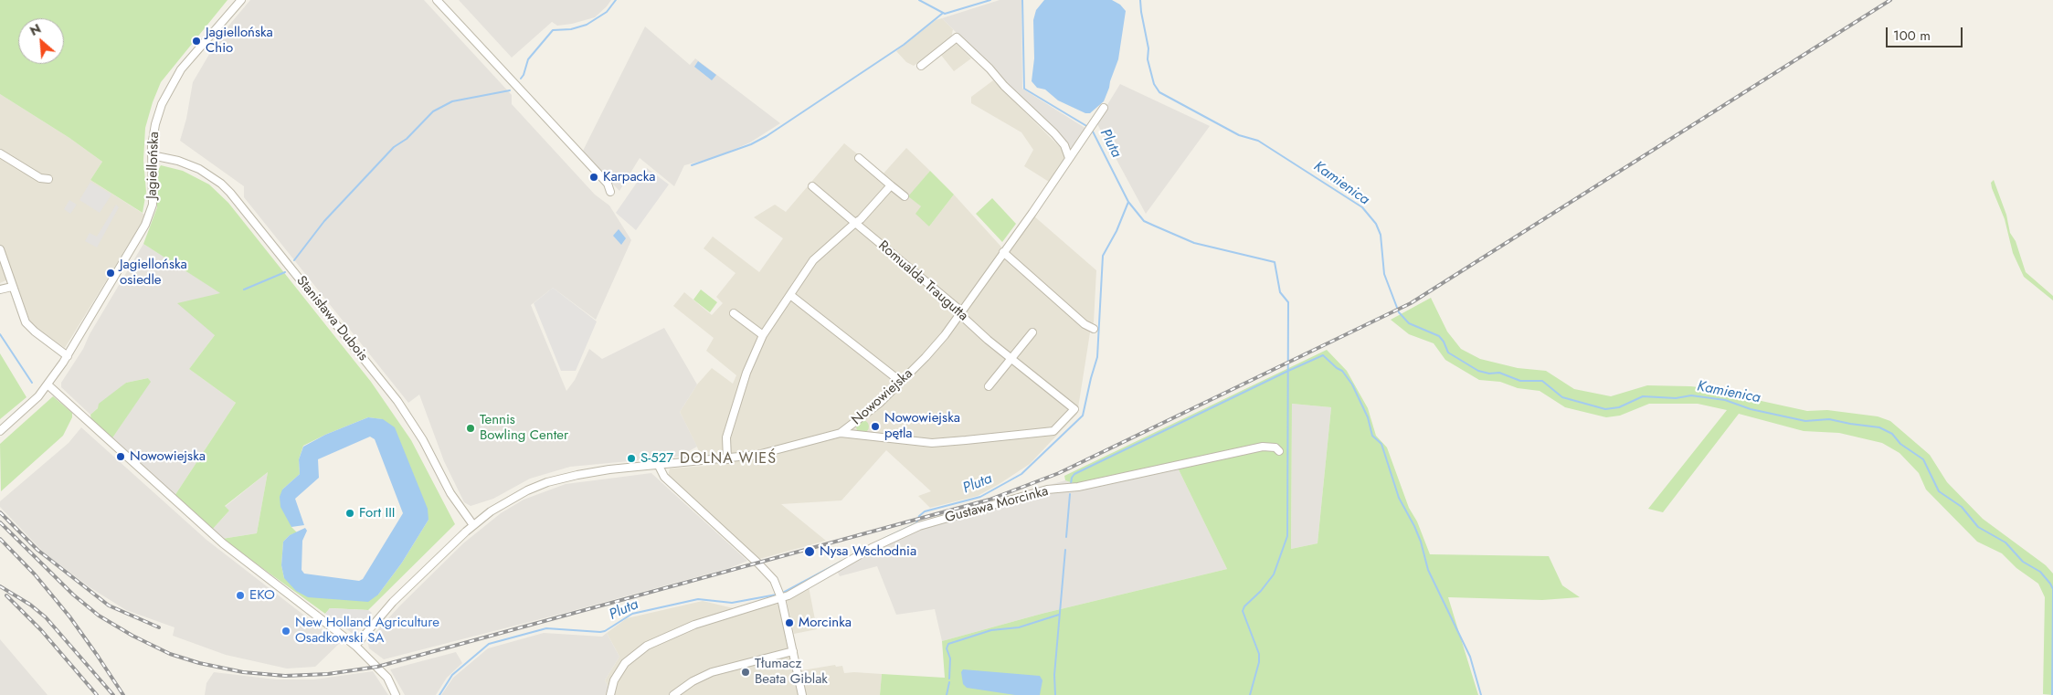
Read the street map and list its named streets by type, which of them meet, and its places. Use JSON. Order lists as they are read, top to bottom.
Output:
{
  "streets": {
    "street": [
      "Jagiellońska",
      "Romualda Traugutta",
      "Stanisława Dubois",
      "Nowowiejska",
      "Gustawa Morcinka"
    ]
  },
  "crossings": [
    ["Jagiellońska", "Stanisława Dubois"],
    ["Romualda Traugutta", "Nowowiejska"],
    ["Stanisława Dubois", "Nowowiejska"]
  ],
  "districts": ["DOLNA WIEŚ"],
  "water": ["Pluta", "Kamienica"],
  "places": [
    "Jagiellońska Chio",
    "Karpacka",
    "Jagiellońska osiedle",
    "Nowowiejska pętla",
    "Tennis Bowling Center",
    "Nowowiejska",
    "S-527",
    "Fort III",
    "Nysa Wschodnia",
    "EKO",
    "Morcinka",
    "New Holland Agriculture Osadkowski SA",
    "Tłumacz Beata Giblak"
  ],
  "scale_bar": "100 m",
  "north": "top left"
}
